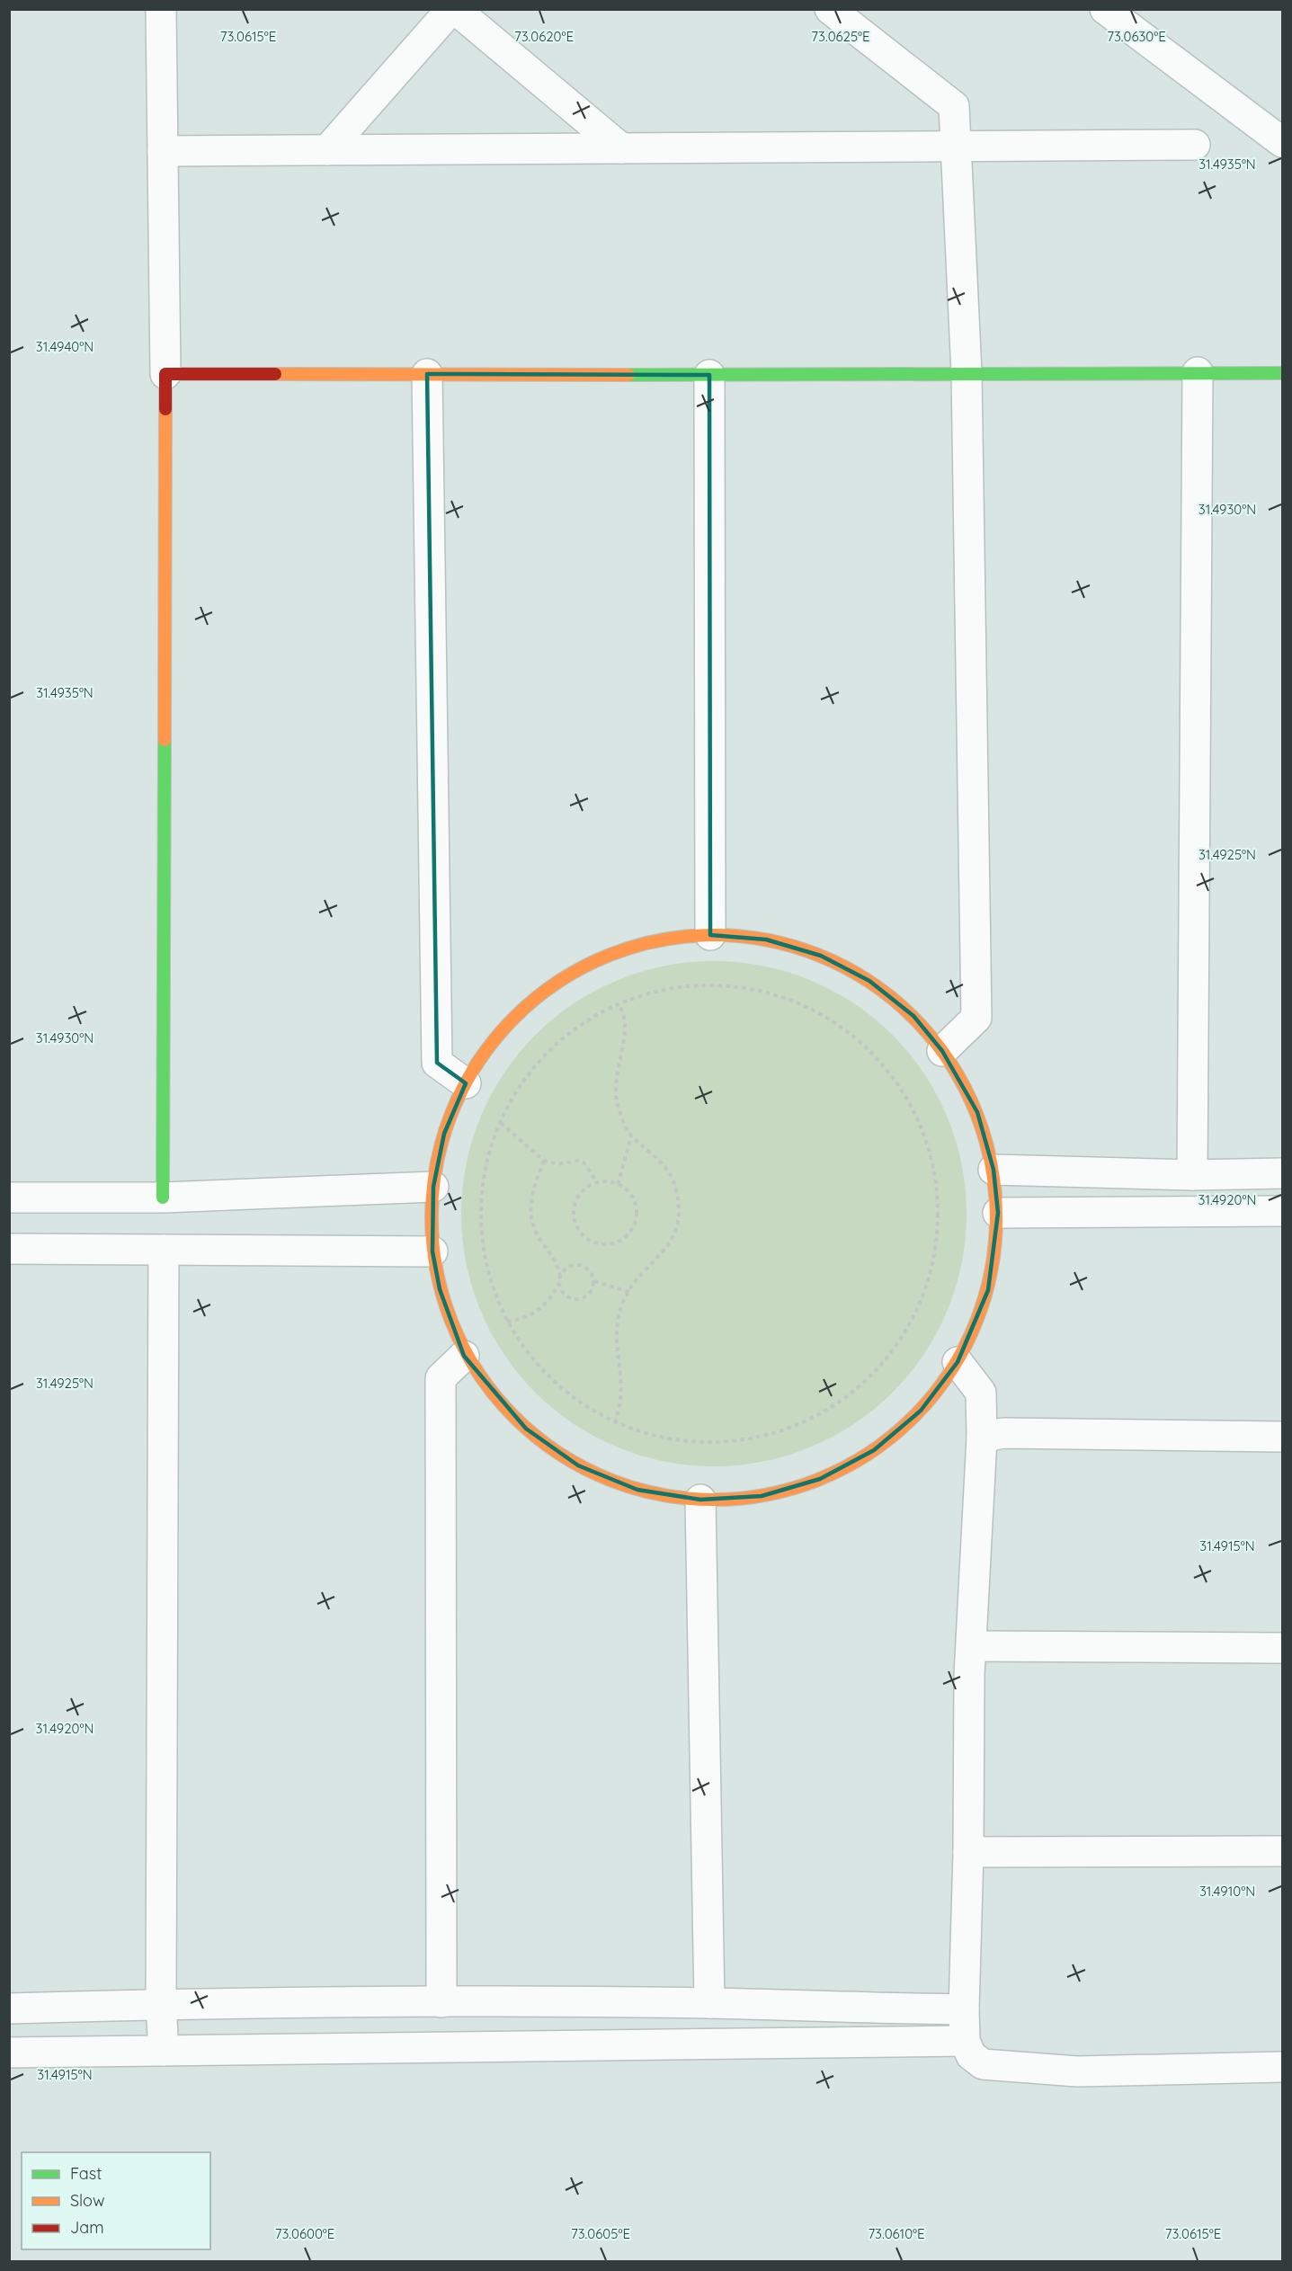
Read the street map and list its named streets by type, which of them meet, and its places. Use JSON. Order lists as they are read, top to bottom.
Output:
{
  "legend": ["Fast", "Slow", "Jam"],
  "coordinates": [
    "73.0615°E",
    "73.0620°E",
    "73.0625°E",
    "73.0630°E",
    "31.4935°N",
    "31.4940°N",
    "31.4930°N",
    "31.4925°N",
    "31.4920°N",
    "31.4915°N",
    "31.4910°N",
    "73.0600°E",
    "73.0605°E",
    "73.0610°E"
  ]
}
